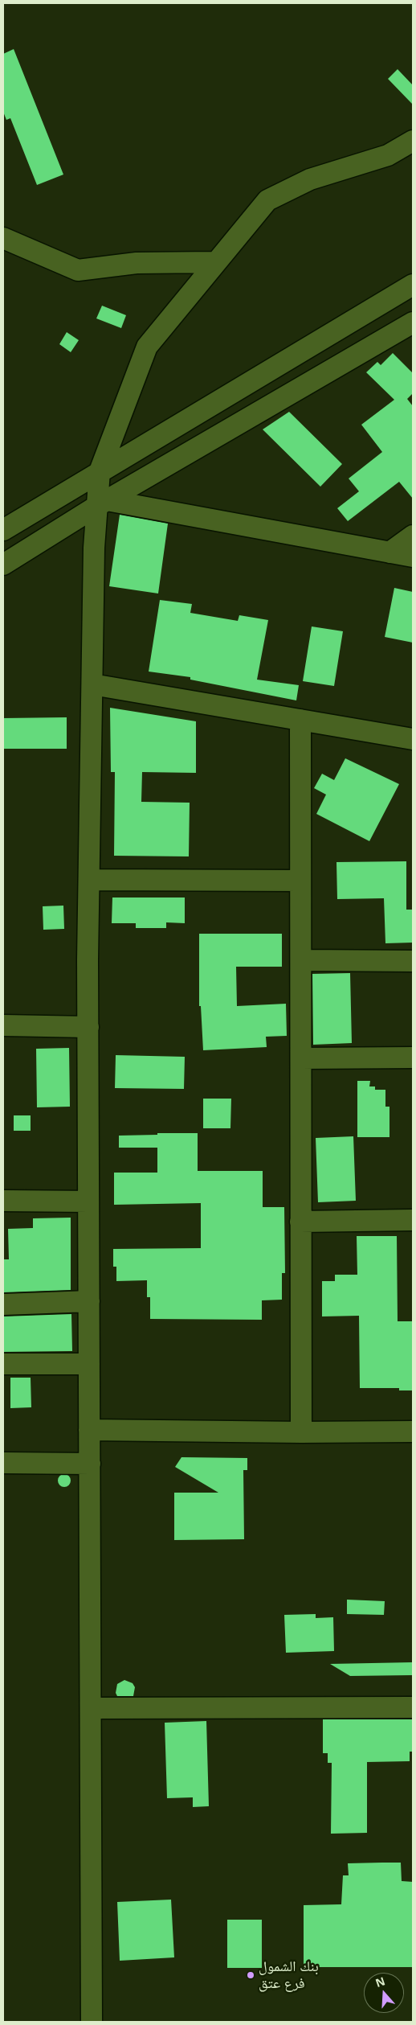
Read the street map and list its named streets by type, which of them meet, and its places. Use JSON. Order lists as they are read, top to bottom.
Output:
{
  "places": ["بنك الشمول فرع عتق"],
  "north": "top"
}
